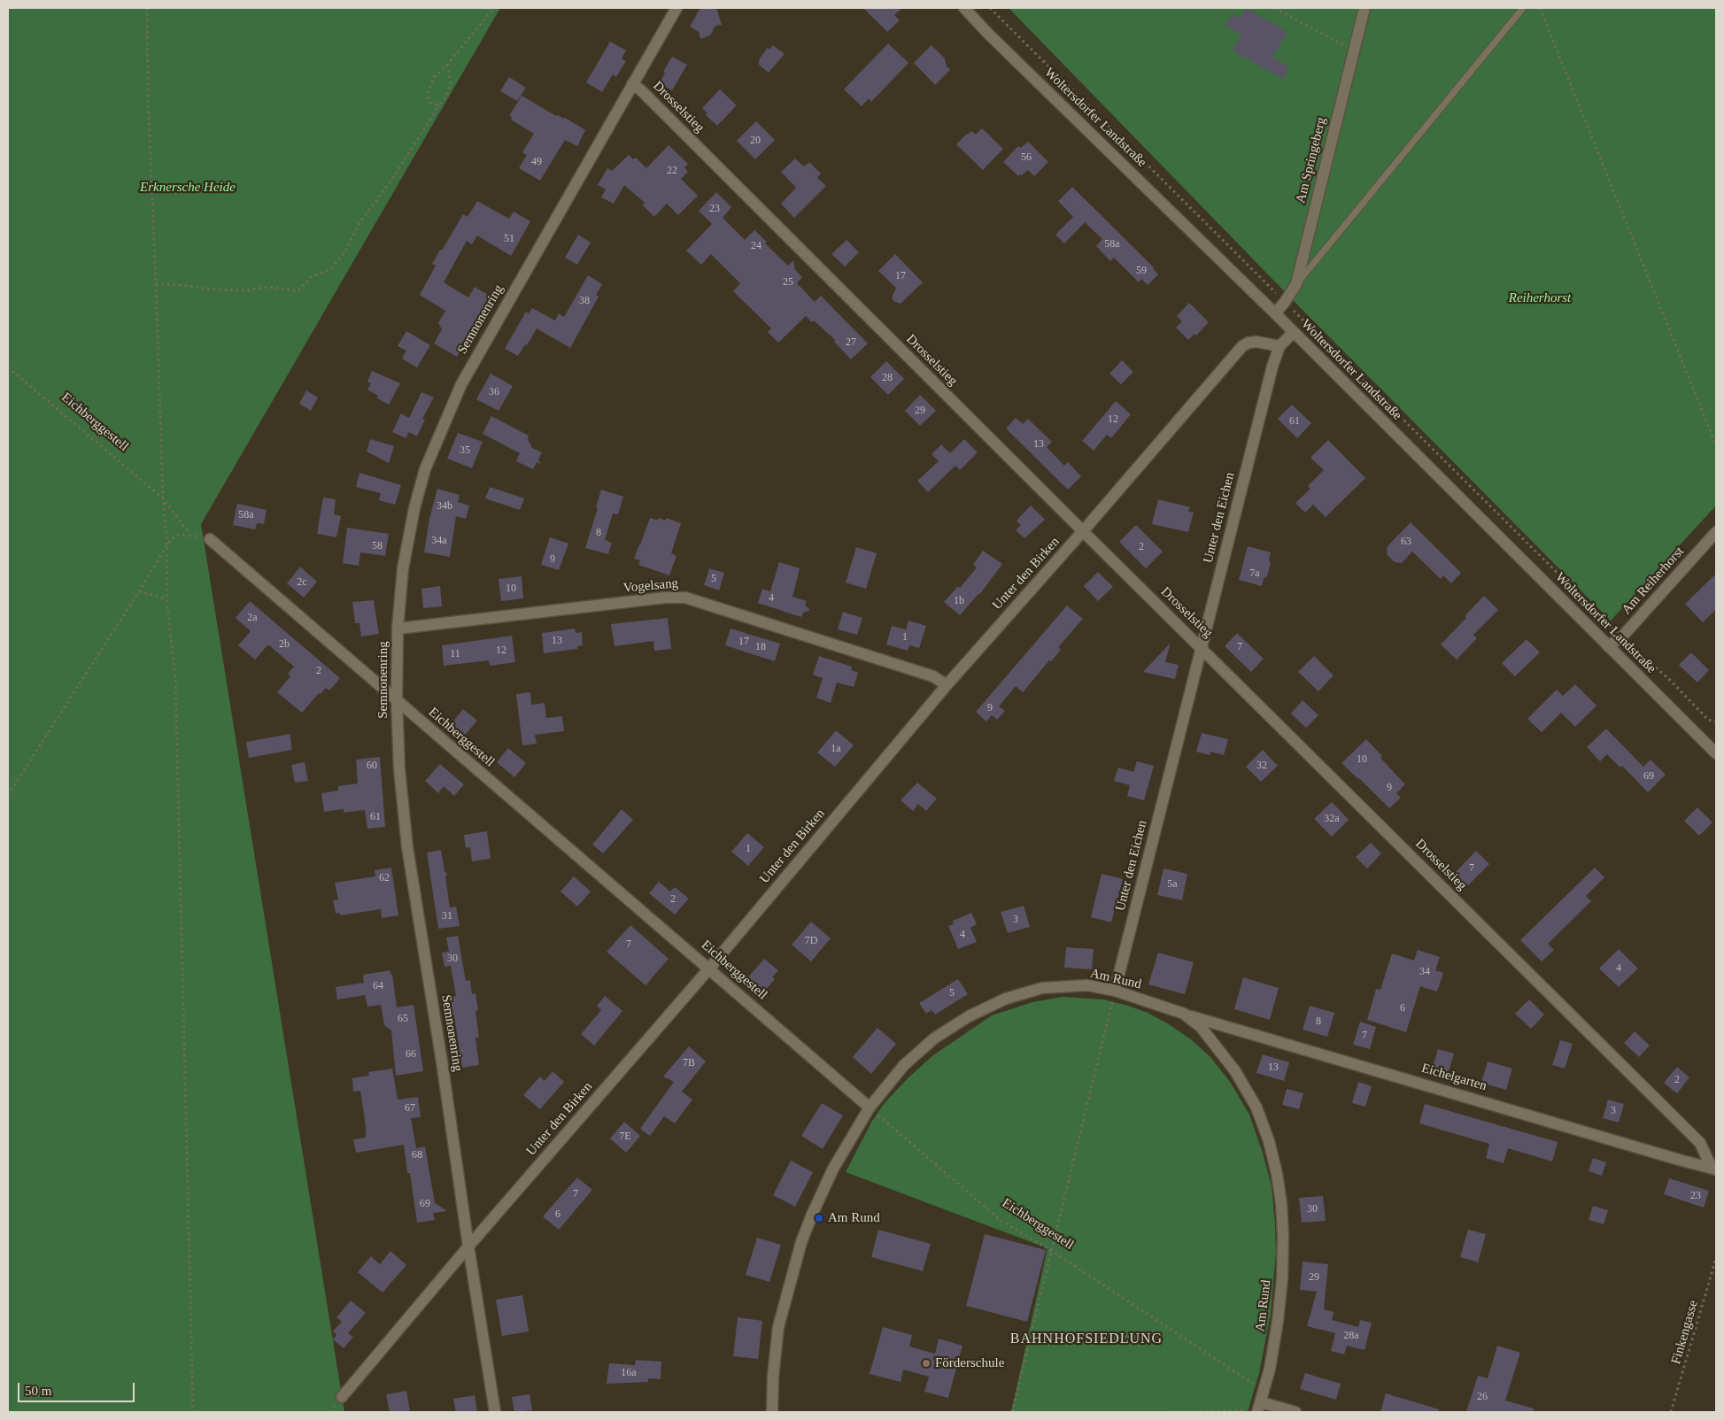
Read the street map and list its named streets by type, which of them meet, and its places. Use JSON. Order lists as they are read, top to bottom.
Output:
{
  "streets": {
    "street": [
      "Drosselstieg",
      "Woltersdorfer Landstraße",
      "Am Springeberg",
      "Semnonenring",
      "Eichberggestell",
      "Unter den Eichen",
      "Unter den Birken",
      "Am Reiherhorst",
      "Vogelsang",
      "Am Rund",
      "Eichelgarten"
    ],
    "path": ["Finkengasse"]
  },
  "crossings": [
    ["Drosselstieg", "Semnonenring"],
    ["Drosselstieg", "Unter den Eichen"],
    ["Drosselstieg", "Unter den Birken"],
    ["Drosselstieg", "Eichelgarten"],
    ["Woltersdorfer Landstraße", "Am Springeberg"],
    ["Woltersdorfer Landstraße", "Unter den Eichen"],
    ["Woltersdorfer Landstraße", "Am Reiherhorst"],
    ["Semnonenring", "Eichberggestell"],
    ["Semnonenring", "Unter den Birken"],
    ["Semnonenring", "Vogelsang"],
    ["Eichberggestell", "Unter den Birken"],
    ["Eichberggestell", "Am Rund"],
    ["Unter den Eichen", "Unter den Birken"],
    ["Unter den Eichen", "Am Rund"],
    ["Unter den Birken", "Vogelsang"],
    ["Am Rund", "Eichelgarten"]
  ],
  "districts": ["BAHNHOFSIEDLUNG"],
  "parks": ["Erknersche Heide", "Reiherhorst"],
  "places": ["Am Rund", "Förderschule"],
  "house_numbers": [
    "20",
    "56",
    "49",
    "22",
    "23",
    "51",
    "58a",
    "24",
    "59",
    "17",
    "25",
    "38",
    "27",
    "28",
    "36",
    "29",
    "12",
    "61",
    "13",
    "35",
    "34b",
    "58a",
    "8",
    "34a",
    "63",
    "58",
    "2",
    "9",
    "7a",
    "5",
    "2c",
    "10",
    "4",
    "1b",
    "2a",
    "1",
    "13",
    "17",
    "2b",
    "18",
    "7",
    "12",
    "11",
    "2",
    "9",
    "1a",
    "10",
    "60",
    "32",
    "69",
    "9",
    "61",
    "32a",
    "1",
    "7",
    "62",
    "5a",
    "2",
    "31",
    "3",
    "4",
    "7D",
    "7",
    "30",
    "4",
    "34",
    "64",
    "5",
    "6",
    "65",
    "8",
    "7",
    "66",
    "7B",
    "13",
    "2",
    "67",
    "3",
    "7E",
    "68",
    "7",
    "23",
    "69",
    "30",
    "6",
    "29",
    "28a",
    "16a",
    "26"
  ],
  "scale_bar": "50 m"
}
